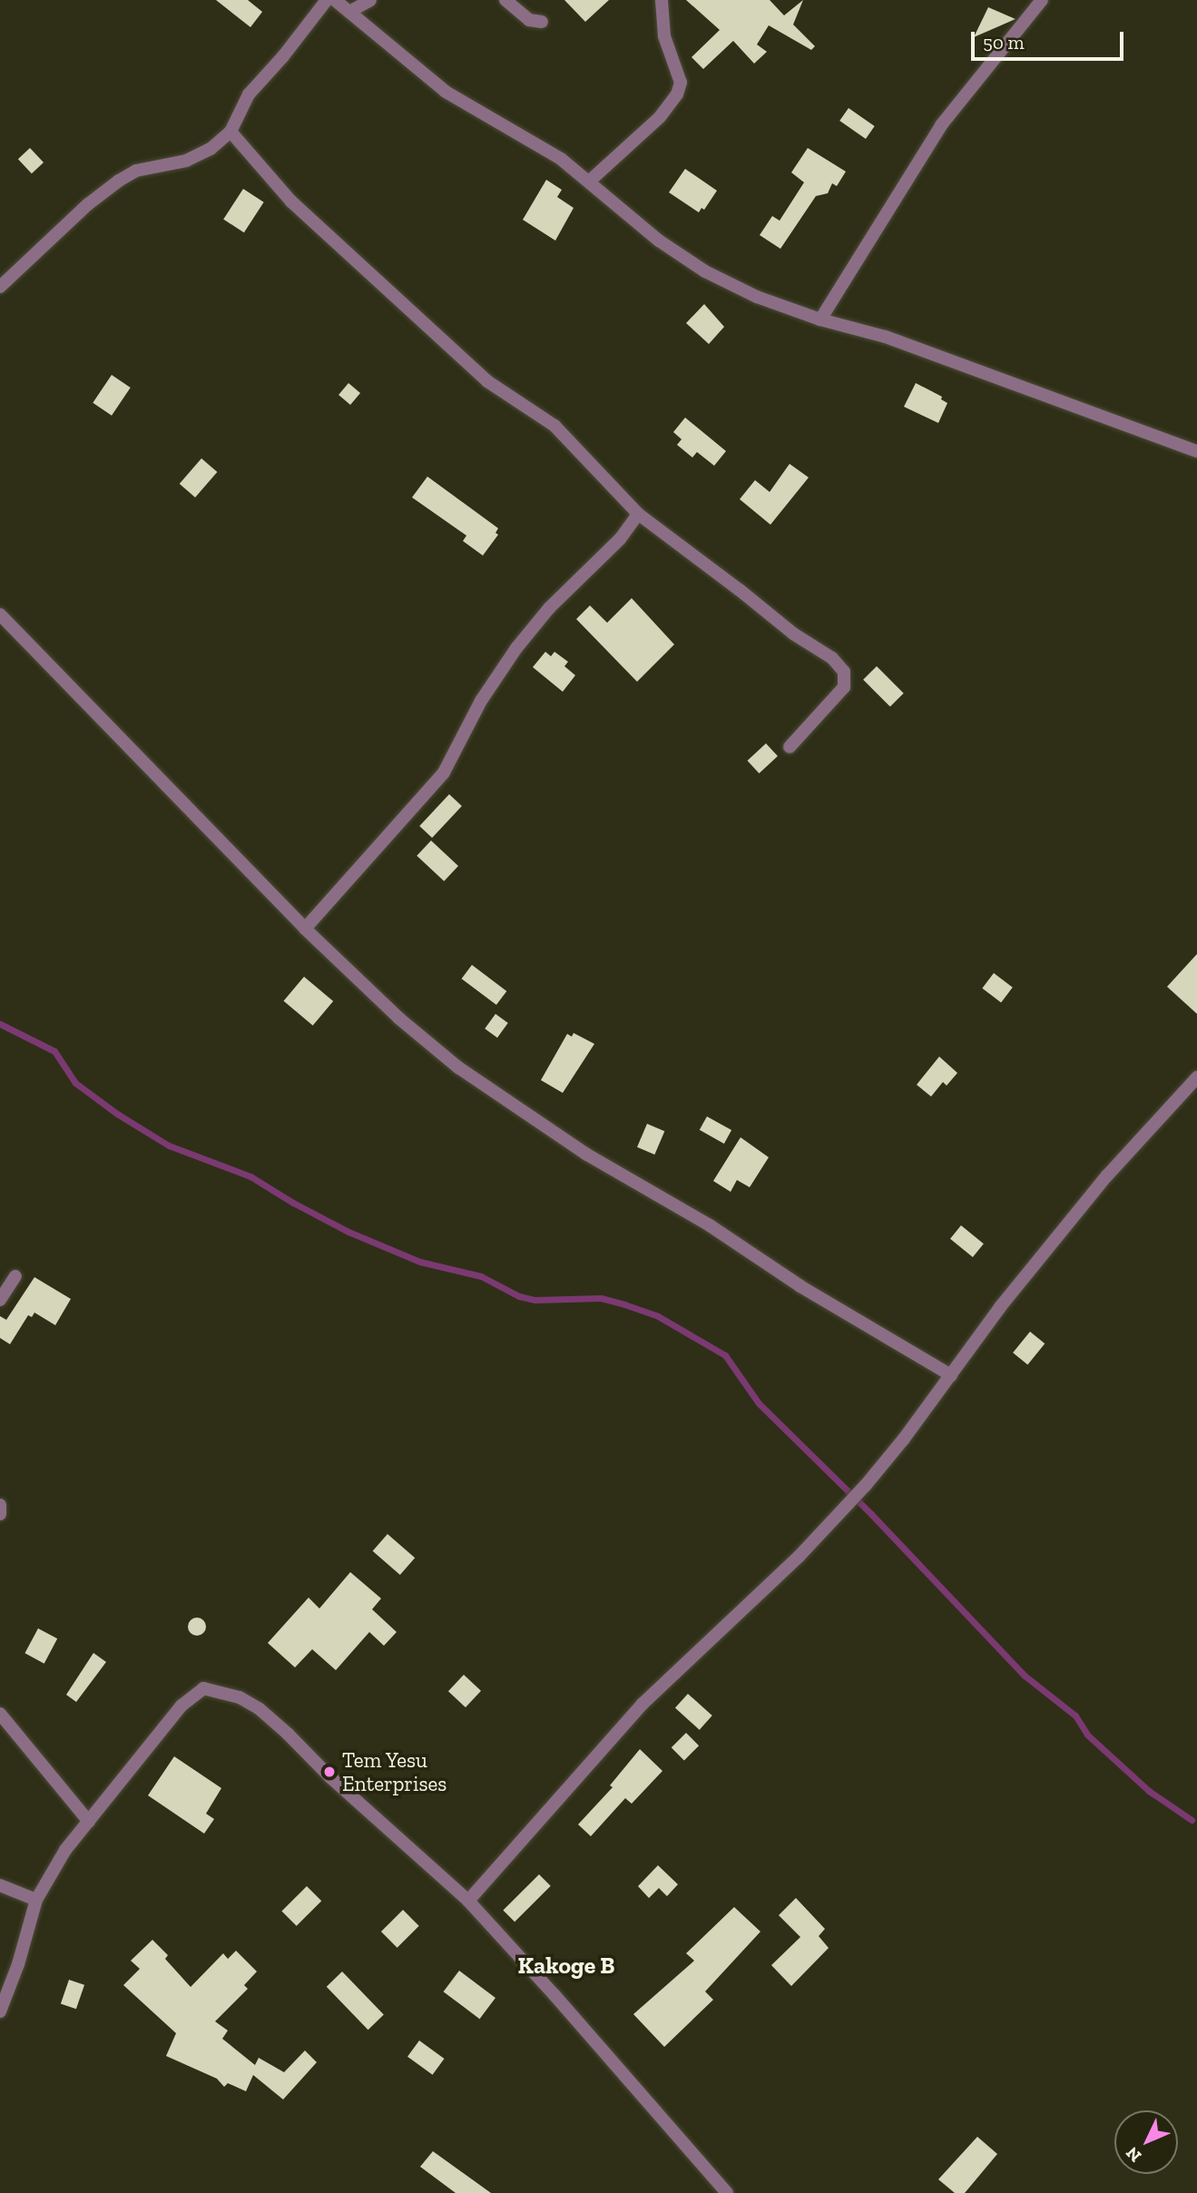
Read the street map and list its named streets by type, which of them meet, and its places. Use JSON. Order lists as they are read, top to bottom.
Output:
{
  "districts": ["Kakoge B"],
  "places": ["Tem Yesu Enterprises"],
  "scale_bar": "50 m",
  "north": "bottom left"
}
